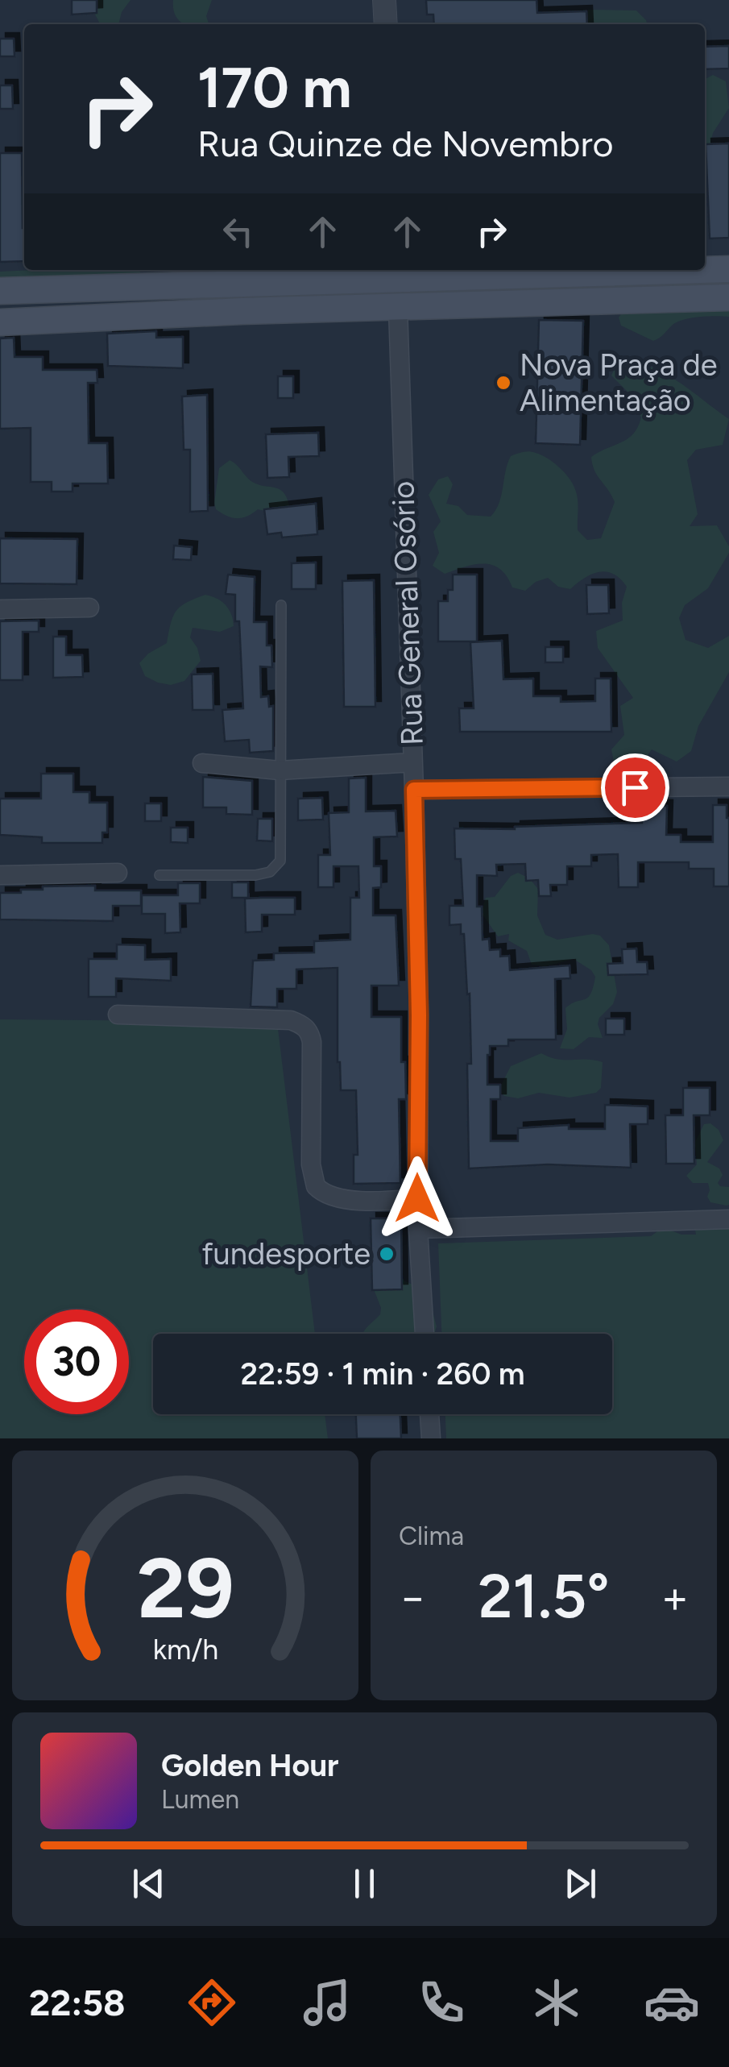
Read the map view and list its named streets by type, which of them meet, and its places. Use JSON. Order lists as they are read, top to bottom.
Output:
{
  "streets": {
    "street": ["Rua General Osório"]
  },
  "places": ["Nova Praça de Alimentação", "fundesporte"],
  "page": {
    "turn": ["170 m", "Rua Quinze de Novembro"],
    "limit": "30",
    "trip": "22:59 · 1 min · 260 m",
    "tile": "Clima",
    "heat": ["−", "21.5°", "+"],
    "song": ["Golden Hour", "Lumen"],
    "tabs": "22:58",
    "gauge": ["29", "km/h"]
  }
}
